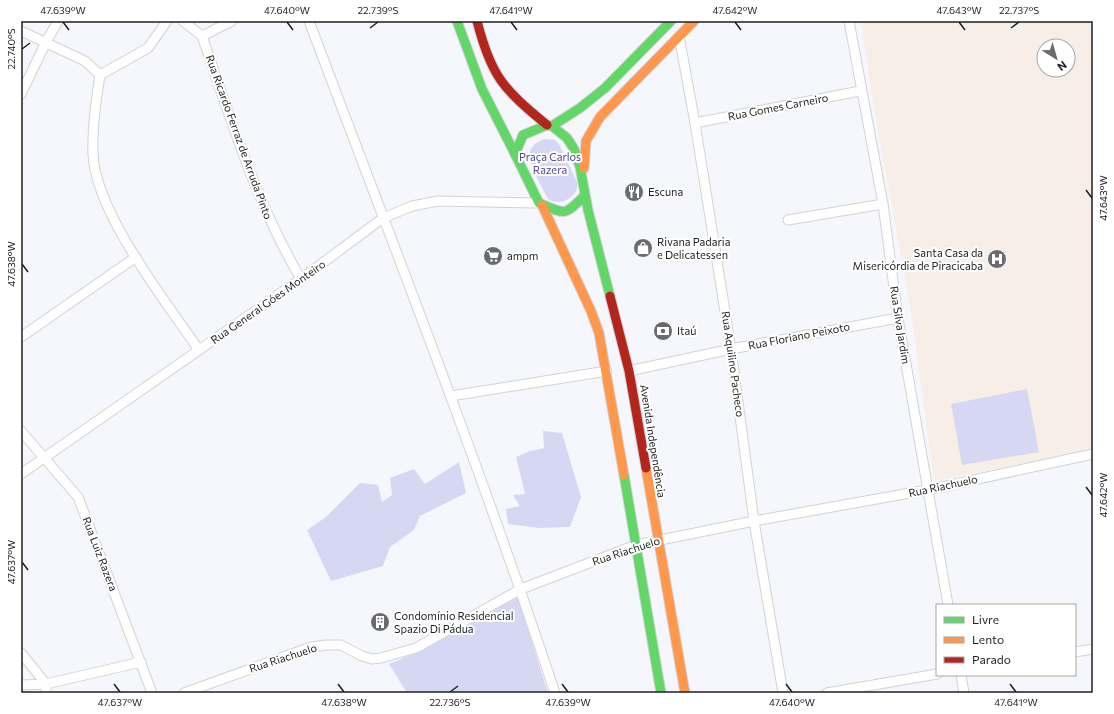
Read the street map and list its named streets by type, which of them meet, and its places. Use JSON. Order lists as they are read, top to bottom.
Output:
{
  "streets": {
    "main road": ["Avenida Independência"],
    "street": [
      "Rua Gomes Carneiro",
      "Rua Ricardo Ferraz de Arruda Pinto",
      "Rua General Góes Monteiro",
      "Rua Silva Jardim",
      "Rua Floriano Peixoto",
      "Rua Aquilino Pacheco",
      "Rua Riachuelo",
      "Rua Luiz Razera"
    ]
  },
  "crossings": [
    ["Rua Gomes Carneiro", "Rua Silva Jardim"],
    ["Rua Gomes Carneiro", "Rua Aquilino Pacheco"],
    ["Rua Ricardo Ferraz de Arruda Pinto", "Rua General Góes Monteiro"],
    ["Rua General Góes Monteiro", "Avenida Independência"],
    ["Rua General Góes Monteiro", "Rua Luiz Razera"],
    ["Rua Silva Jardim", "Rua Floriano Peixoto"],
    ["Rua Silva Jardim", "Rua Riachuelo"],
    ["Rua Floriano Peixoto", "Rua Aquilino Pacheco"],
    ["Rua Floriano Peixoto", "Avenida Independência"],
    ["Rua Aquilino Pacheco", "Avenida Independência"],
    ["Rua Aquilino Pacheco", "Rua Riachuelo"],
    ["Avenida Independência", "Rua Riachuelo"]
  ],
  "parks": ["Praça Carlos Razera"],
  "places": {
    "restaurant": ["Escuna"],
    "shop": ["Rivana Padaria e Delicatessen"],
    "supermarket": ["ampm"],
    "hospital": ["Santa Casa da Misericórdia de Piracicaba"],
    "bank": ["Itaú"],
    "building": ["Condomínio Residencial Spazio Di Pádua"]
  },
  "legend": ["Livre", "Lento", "Parado"],
  "north": "bottom right",
  "coordinates": [
    "47.639°W",
    "47.640°W",
    "22.739°S",
    "47.641°W",
    "47.642°W",
    "47.643°W",
    "22.737°S",
    "22.740°S",
    "47.638°W",
    "47.637°W",
    "22.736°S"
  ]
}
